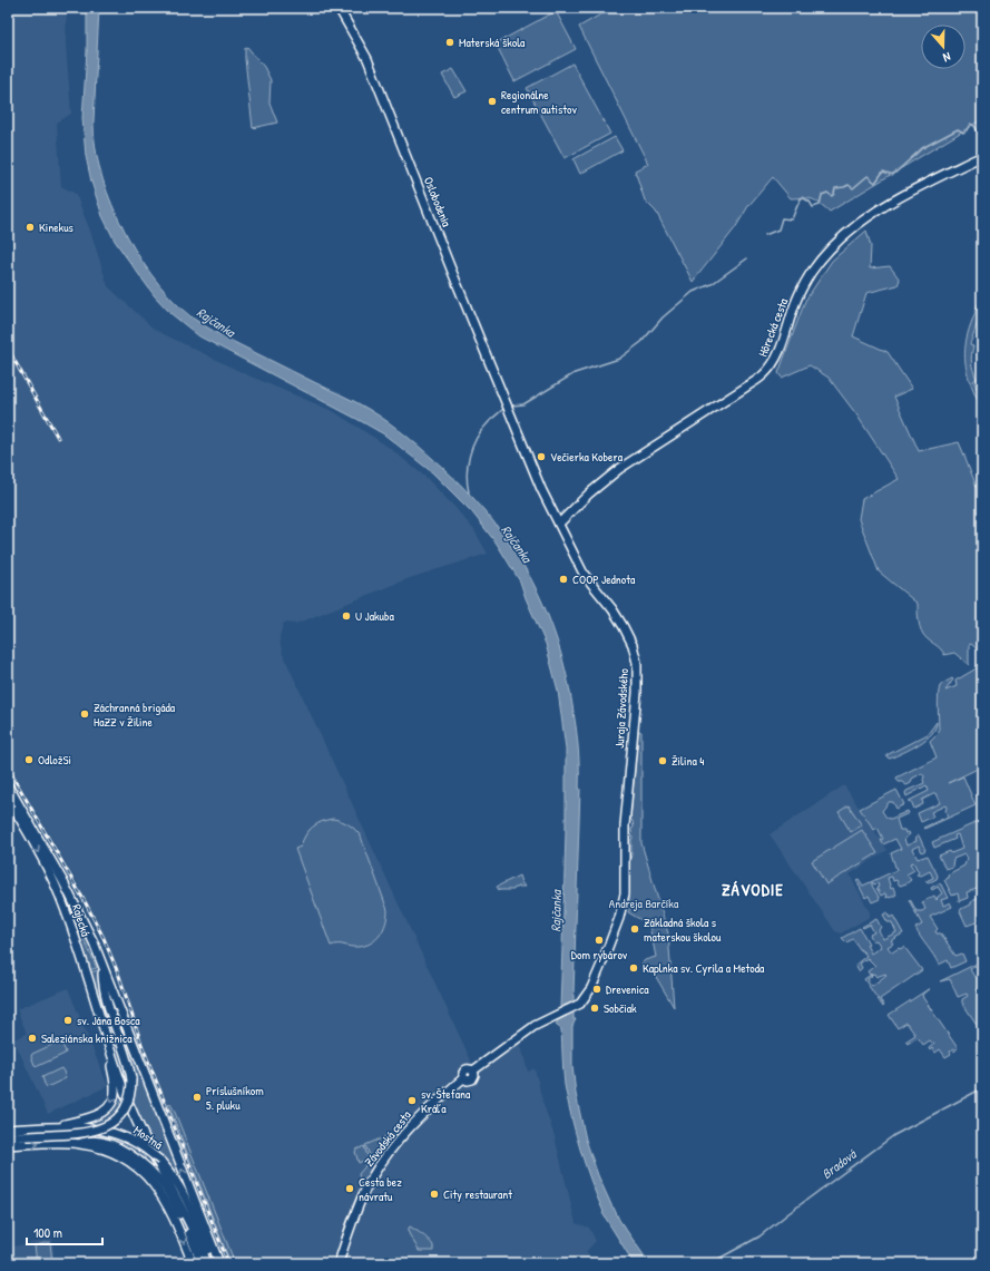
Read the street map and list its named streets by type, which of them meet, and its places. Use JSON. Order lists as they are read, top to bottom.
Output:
{
  "streets": {
    "main road": [
      "Oslobodenia",
      "Hôrecká cesta",
      "Juraja Závodského",
      "Rajecká",
      "Mostná",
      "Závodská cesta"
    ]
  },
  "crossings": [
    ["Oslobodenia", "Juraja Závodského"],
    ["Hôrecká cesta", "Juraja Závodského"],
    ["Juraja Závodského", "Závodská cesta"]
  ],
  "districts": ["ZÁVODIE"],
  "water": ["Rajčanka", "Bradová"],
  "parks": ["Andreja Barčíka"],
  "places": [
    "Materská škola",
    "Regionálne centrum autistov",
    "Kinekus",
    "Večierka Kobera",
    "COOP Jednota",
    "U Jakuba",
    "Záchranná brigáda HaZZ v Žiline",
    "OdložSi",
    "Žilina 4",
    "Základná škola s materskou školou",
    "Dom rybárov",
    "Kaplnka sv. Cyrila a Metoda",
    "Drevenica",
    "Sobčiak",
    "sv. Jána Bosca",
    "Saleziánska knižnica",
    "Príslušníkom 5. pluku",
    "sv. Štefana Kráľa",
    "Cesta bez návratu",
    "City restaurant"
  ],
  "scale_bar": "100 m",
  "north": "bottom"
}
